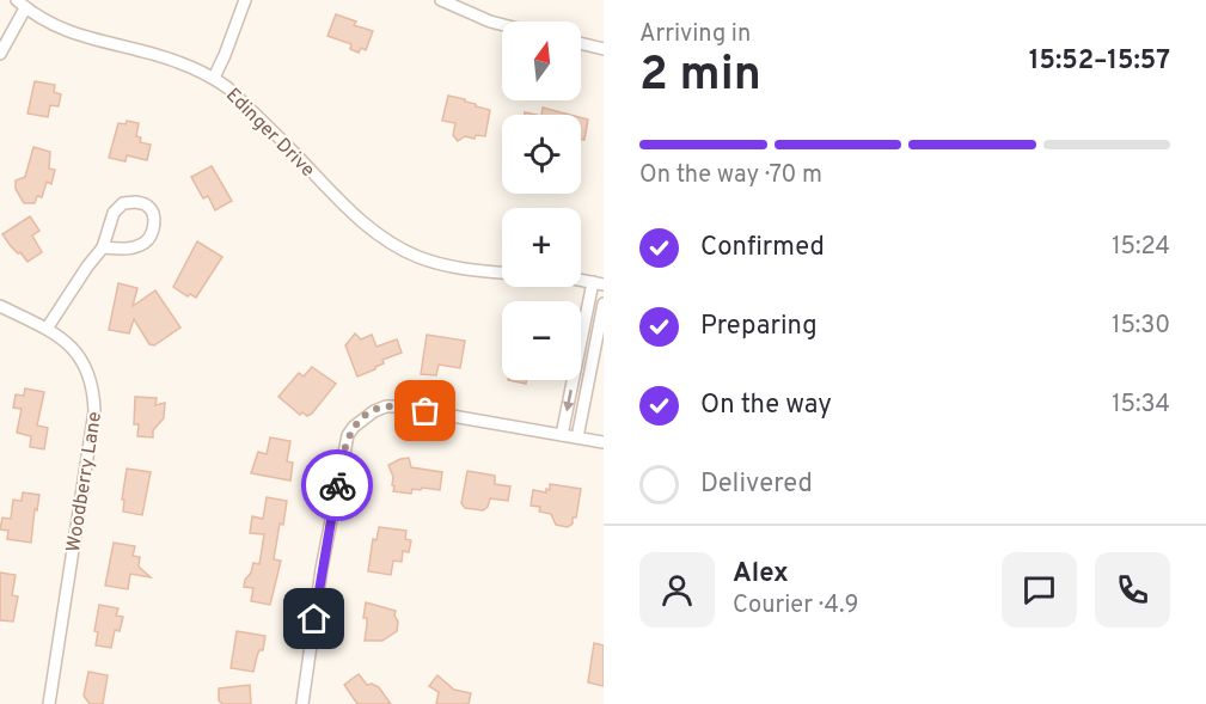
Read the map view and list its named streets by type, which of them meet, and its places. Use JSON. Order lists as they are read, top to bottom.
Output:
{
  "streets": {
    "street": ["Edinger Drive", "Woodberry Lane"]
  },
  "north": "top",
  "page": {
    "heading": ["2 min", "Arriving in", "15:52–15:57"],
    "panel": ["Alex", "Courier · 4.9"],
    "map_buttons": ["+", "−"],
    "bar": "On the way · 70 m",
    "list": [
      ["Confirmed", "15:24"],
      ["Preparing", "15:30"],
      ["On the way", "15:34"],
      "Delivered"
    ]
  }
}
